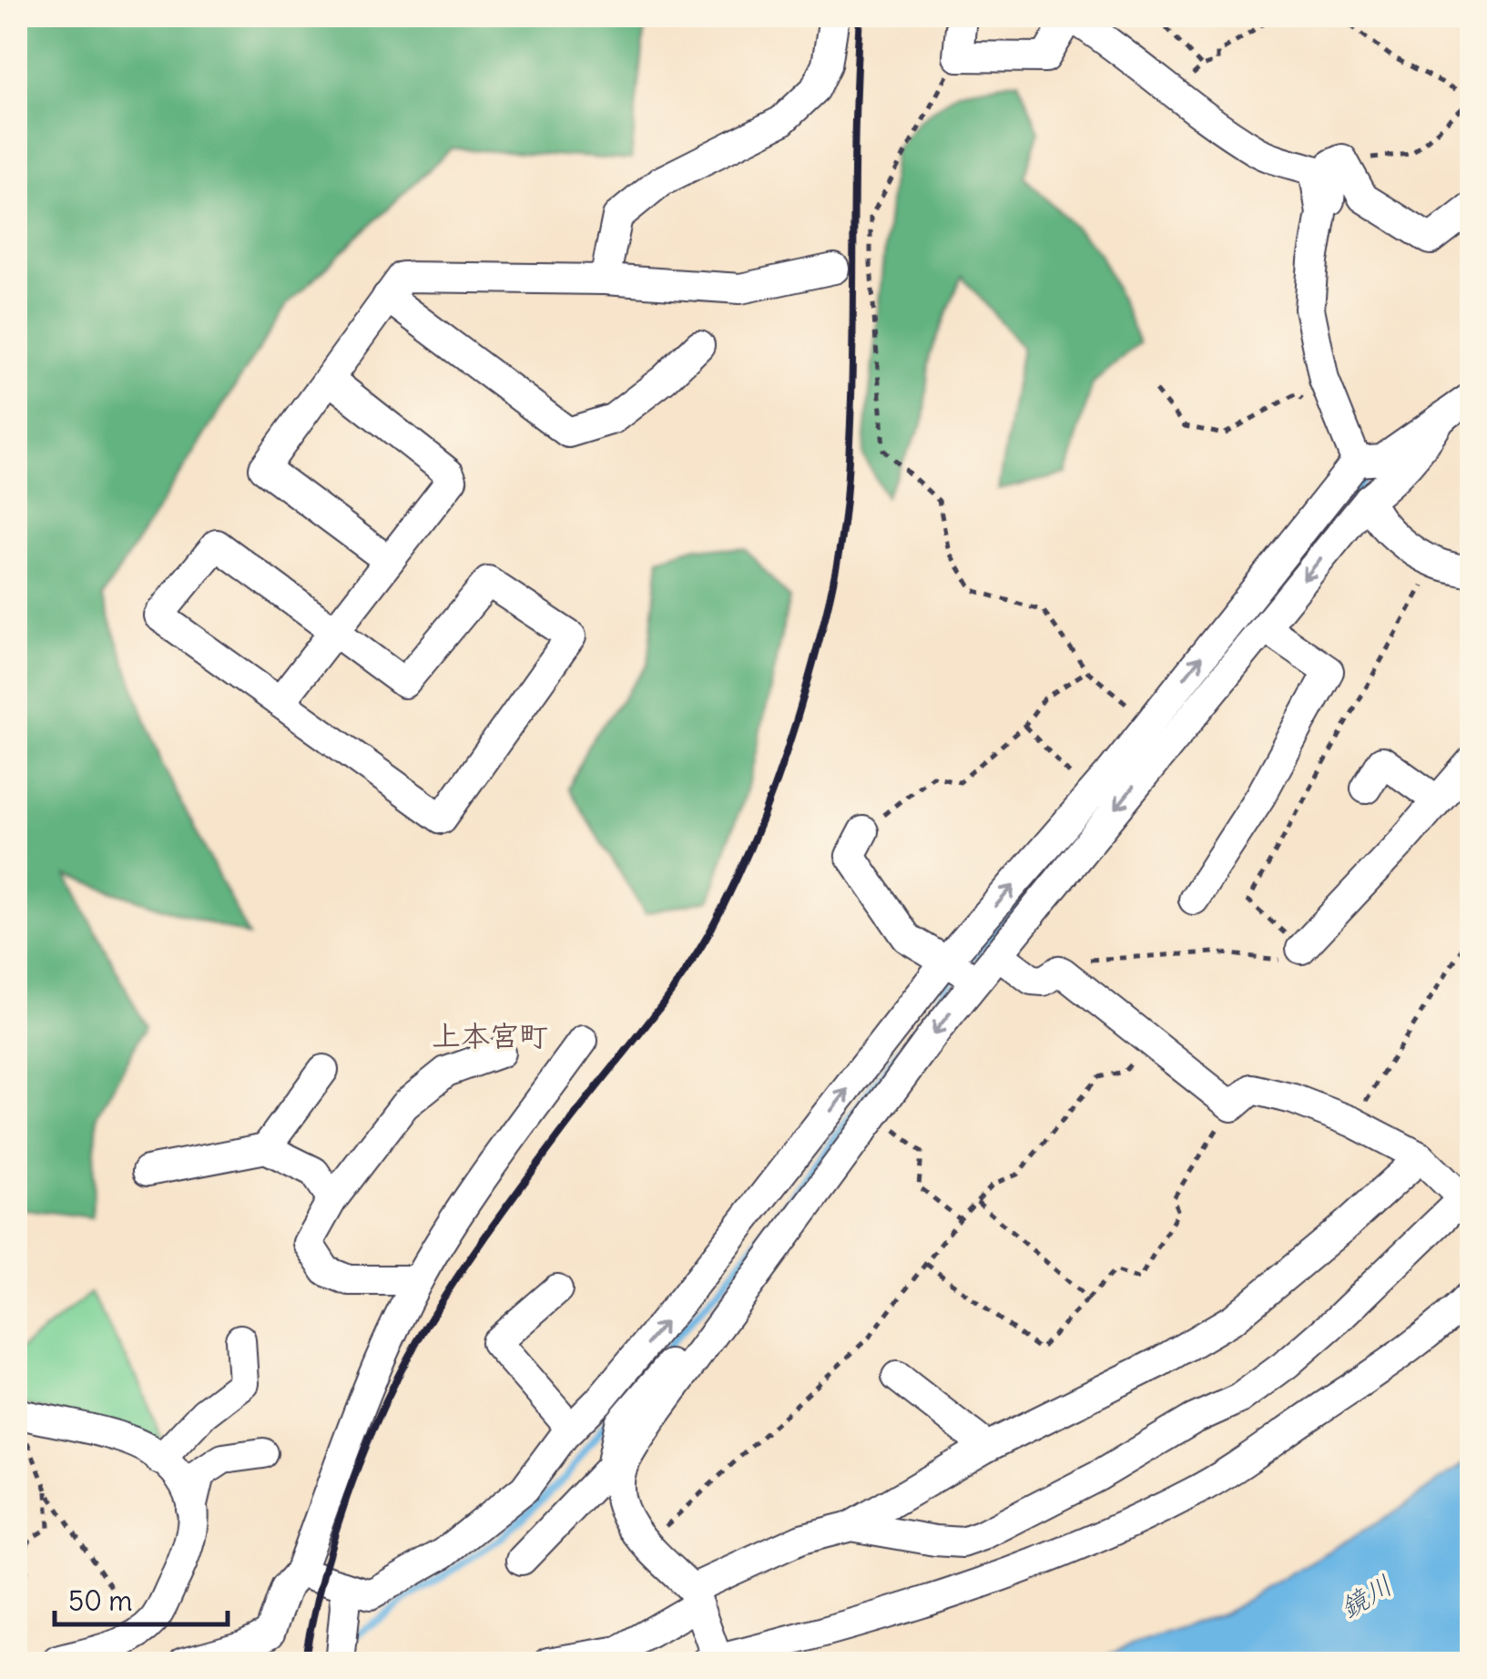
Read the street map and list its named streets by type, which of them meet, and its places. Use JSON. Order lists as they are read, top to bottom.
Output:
{
  "districts": ["上本宮町"],
  "water": ["鏡川"],
  "scale_bar": "50 m"
}
